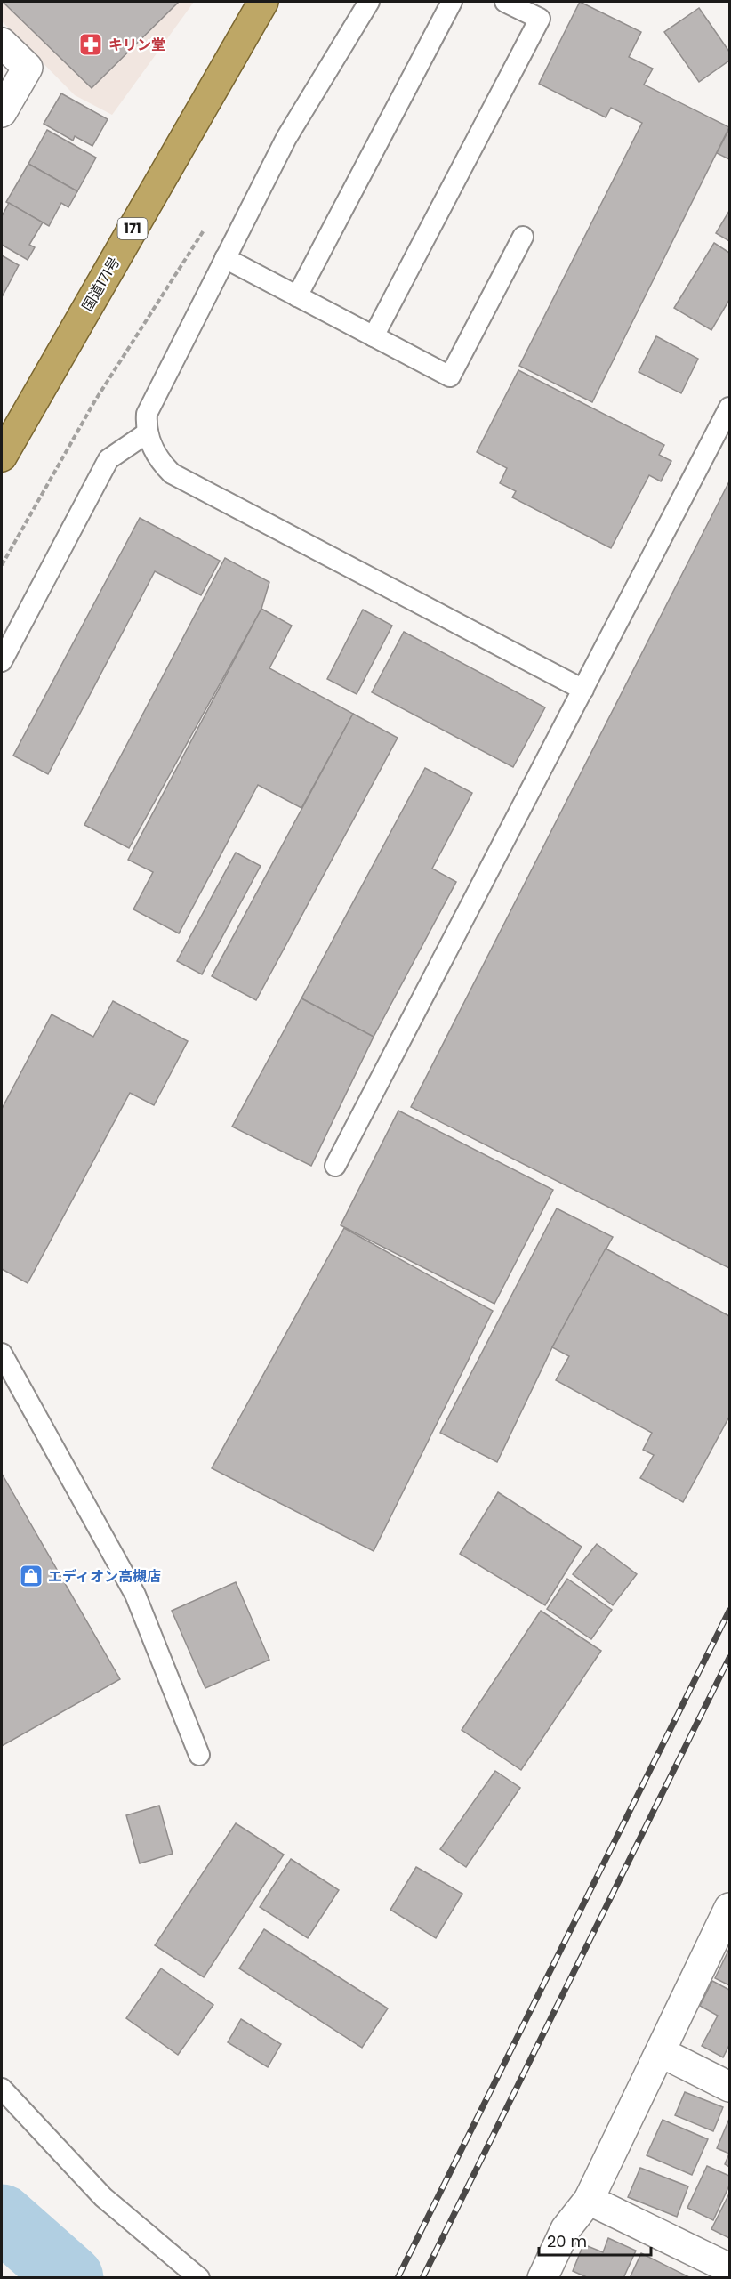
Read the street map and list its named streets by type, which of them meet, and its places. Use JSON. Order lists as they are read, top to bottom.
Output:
{
  "streets": {
    "highway": ["171", "国道171号"]
  },
  "places": {
    "pharmacy": ["キリン堂"],
    "shop": ["エディオン高槻店"]
  },
  "scale_bar": "20 m"
}
